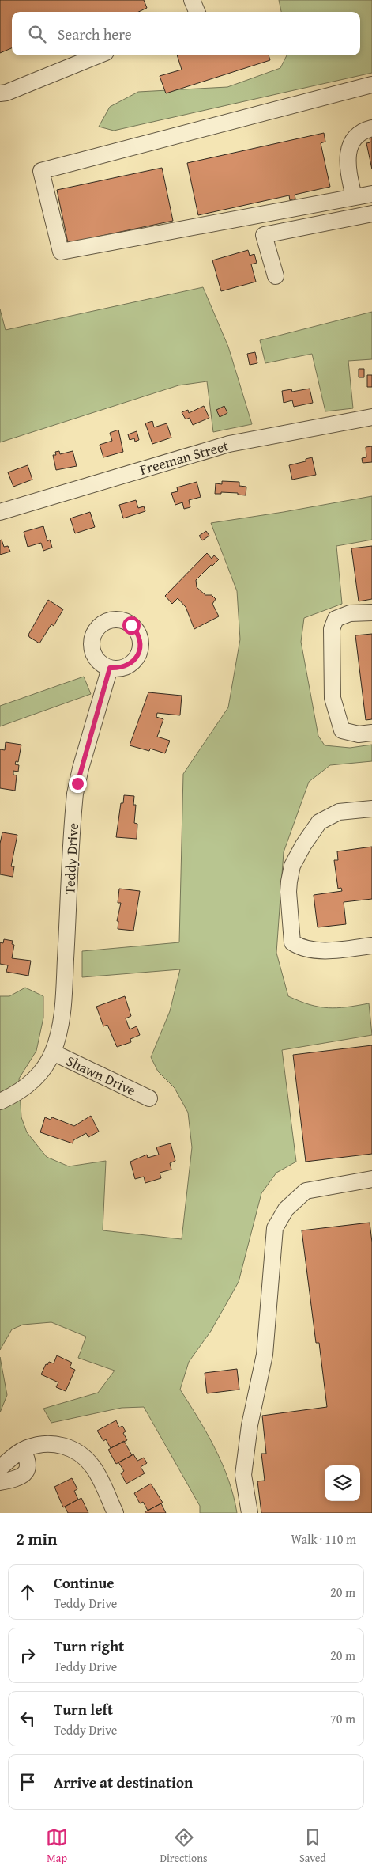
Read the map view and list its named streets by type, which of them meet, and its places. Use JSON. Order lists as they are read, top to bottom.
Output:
{
  "streets": {
    "street": ["Freeman Street", "Teddy Drive", "Shawn Drive"]
  },
  "crossings": [
    ["Teddy Drive", "Shawn Drive"]
  ],
  "page": {
    "search": "Search here",
    "heading": ["2 min", "Walk · 110 m"],
    "list": [
      ["Continue", "Teddy Drive", "20 m"],
      ["Turn right", "Teddy Drive", "20 m"],
      ["Turn left", "Teddy Drive", "70 m"],
      "Arrive at destination"
    ],
    "nav": ["Map", "Directions", "Saved"]
  }
}
